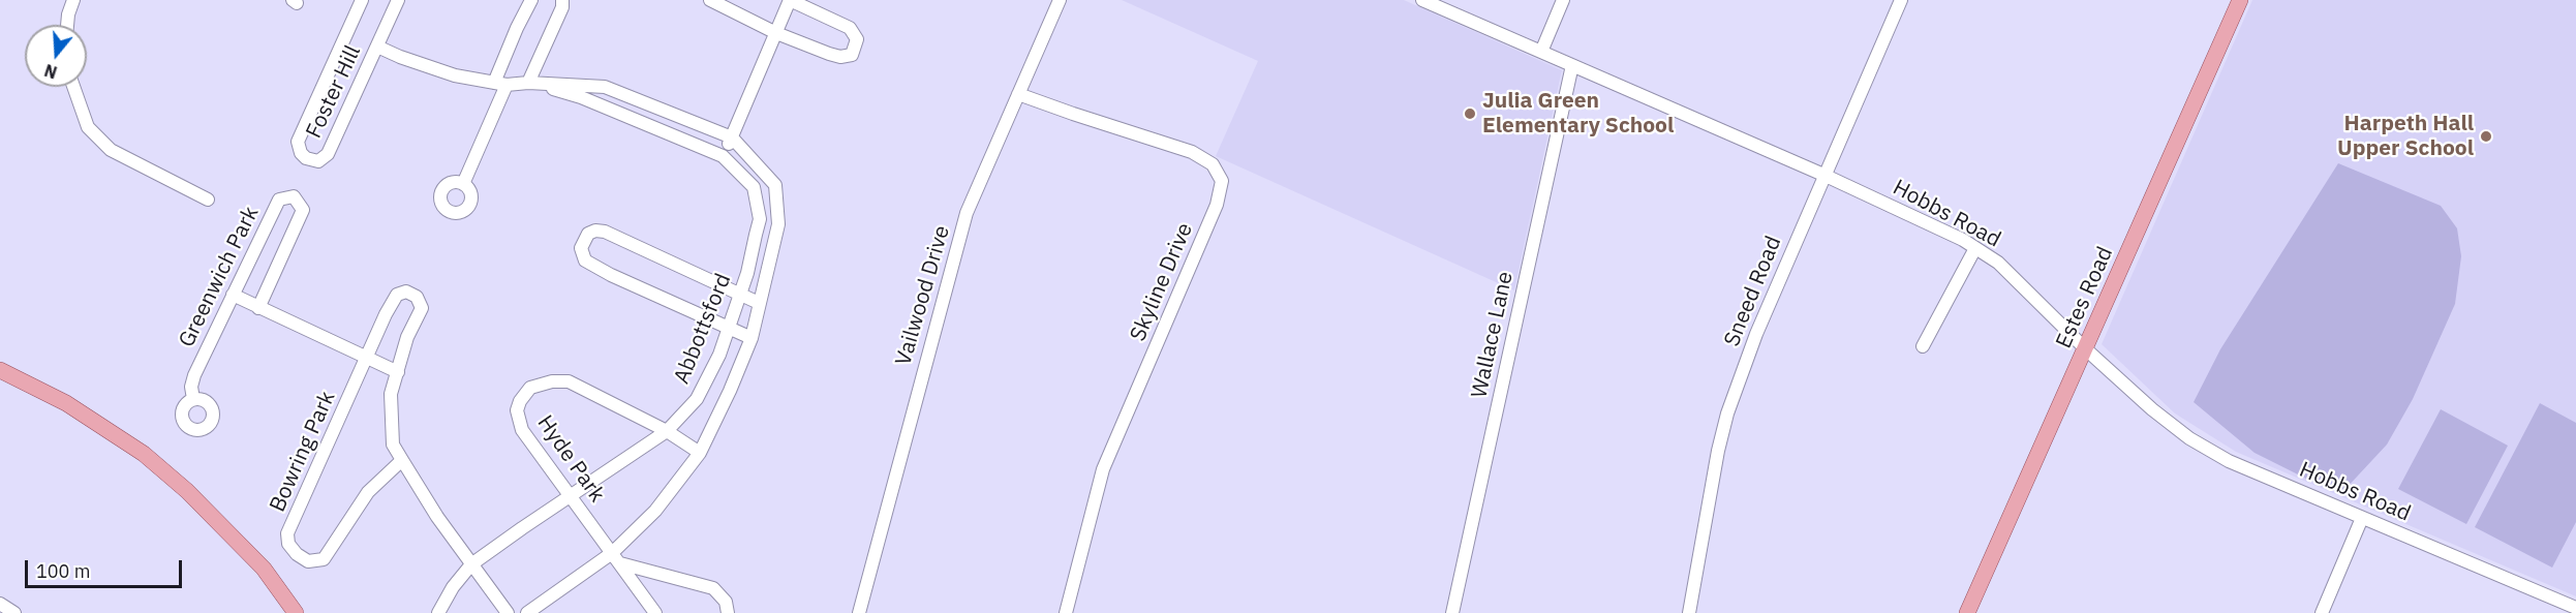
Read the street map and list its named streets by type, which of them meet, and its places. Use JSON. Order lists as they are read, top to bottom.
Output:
{
  "streets": {
    "main road": ["Estes Road"],
    "street": [
      "Foster Hill",
      "Hobbs Road",
      "Greenwich Park",
      "Skyline Drive",
      "Sneed Road",
      "Vailwood Drive",
      "Abbottsford",
      "Wallace Lane",
      "Bowring Park",
      "Hyde Park"
    ]
  },
  "crossings": [
    ["Foster Hill", "Abbottsford"],
    ["Hobbs Road", "Sneed Road"],
    ["Hobbs Road", "Estes Road"],
    ["Hobbs Road", "Wallace Lane"],
    ["Skyline Drive", "Vailwood Drive"],
    ["Abbottsford", "Bowring Park"],
    ["Abbottsford", "Hyde Park"]
  ],
  "places": ["Julia Green Elementary School", "Harpeth Hall Upper School"],
  "scale_bar": "100 m",
  "north": "bottom"
}
